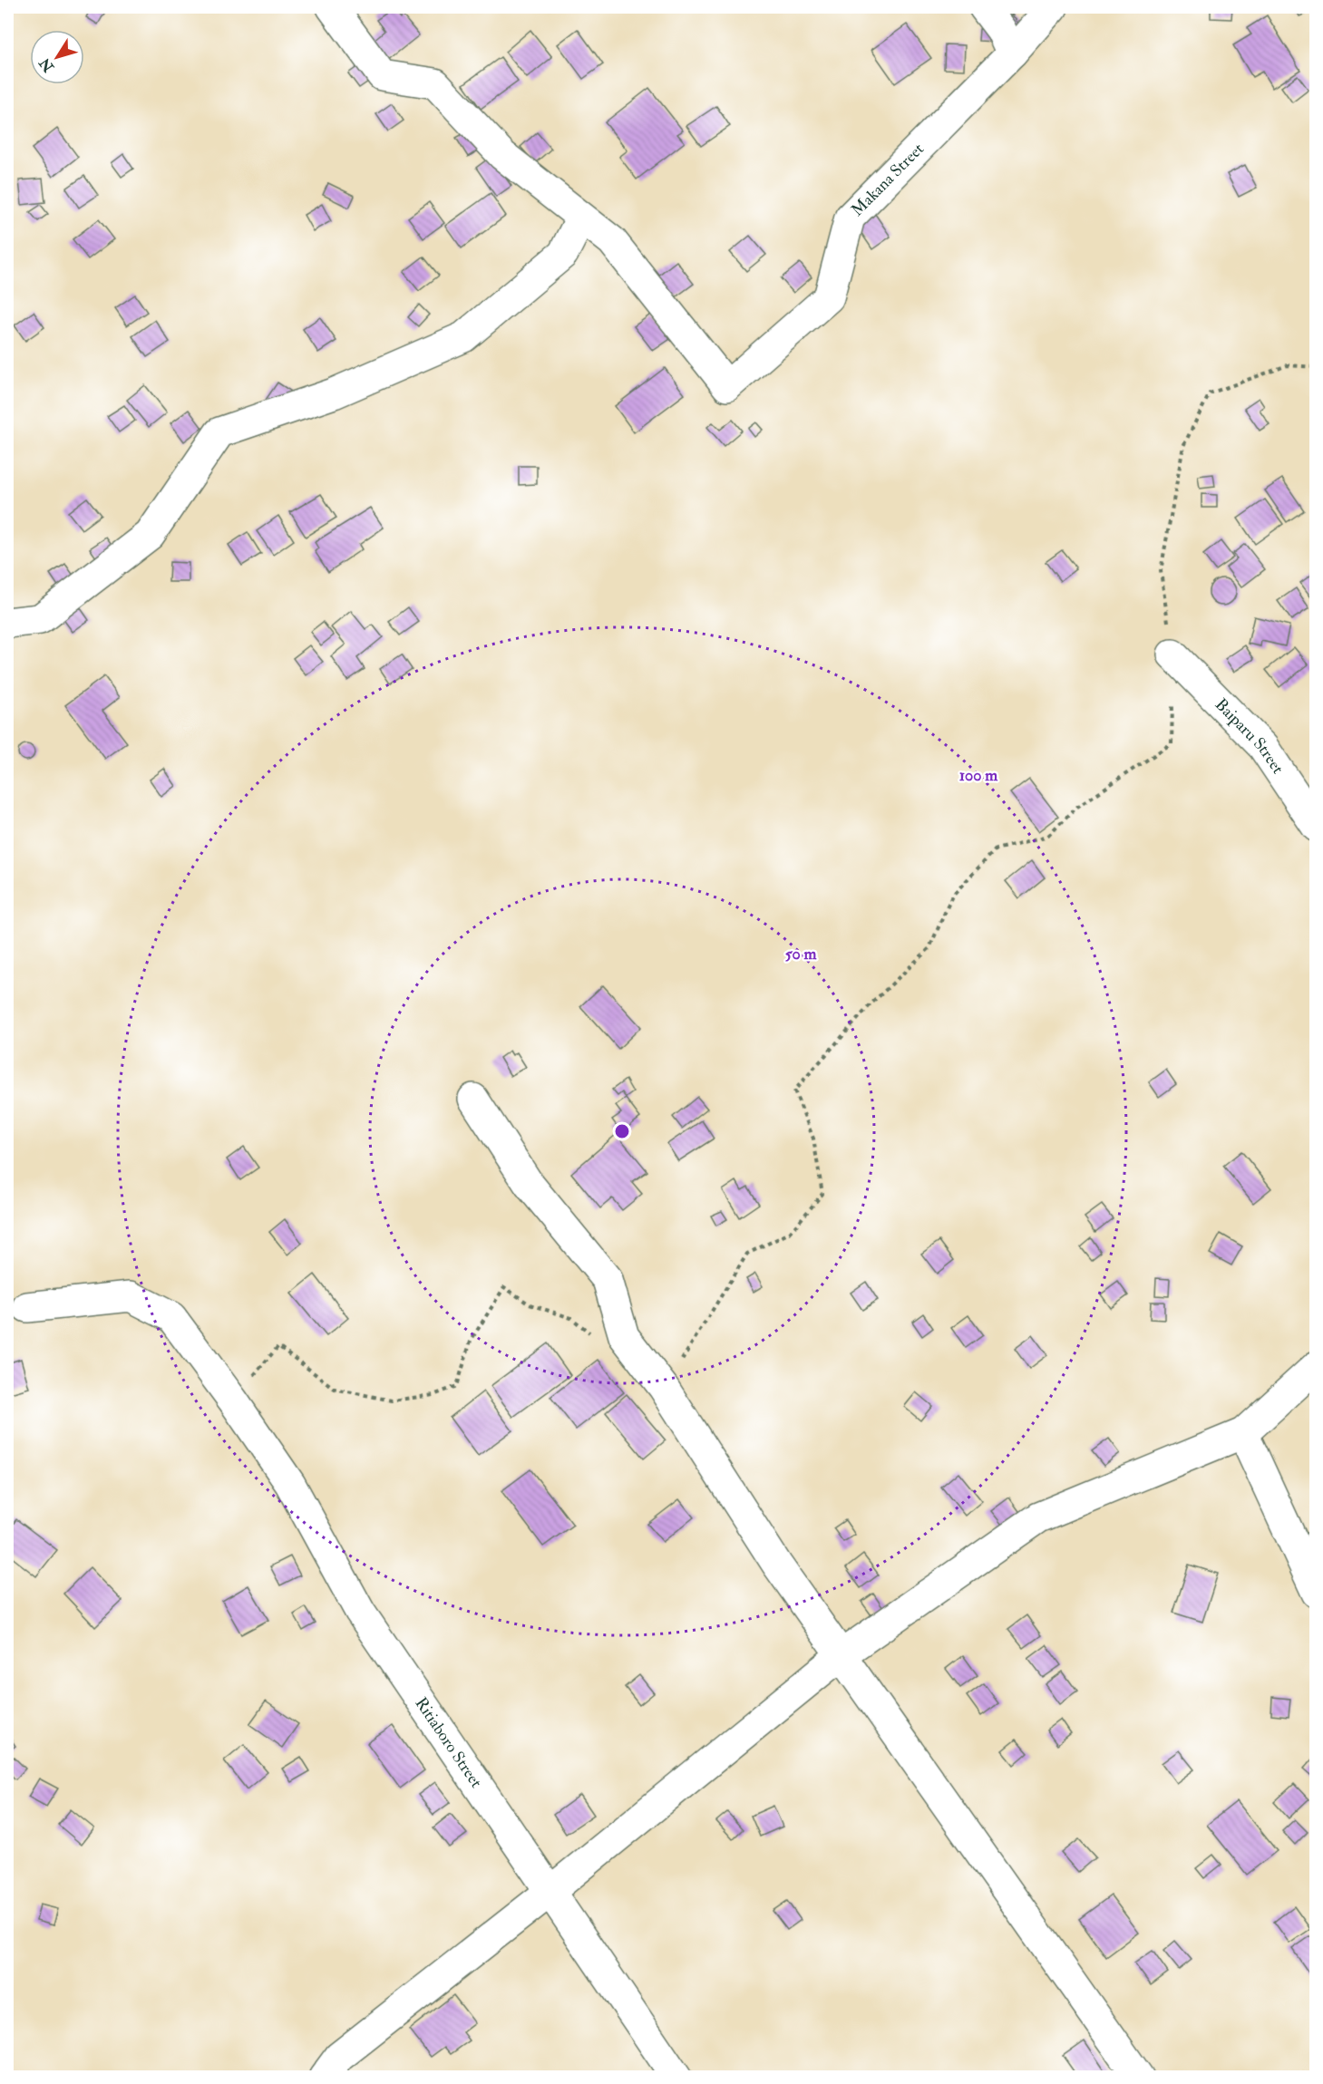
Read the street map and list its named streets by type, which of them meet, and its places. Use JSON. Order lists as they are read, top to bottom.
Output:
{
  "streets": {
    "street": ["Makana Street", "Baiparu Street", "Ritiaboro Street"]
  },
  "north": "bottom left",
  "rings": ["100 m", "50 m"]
}
